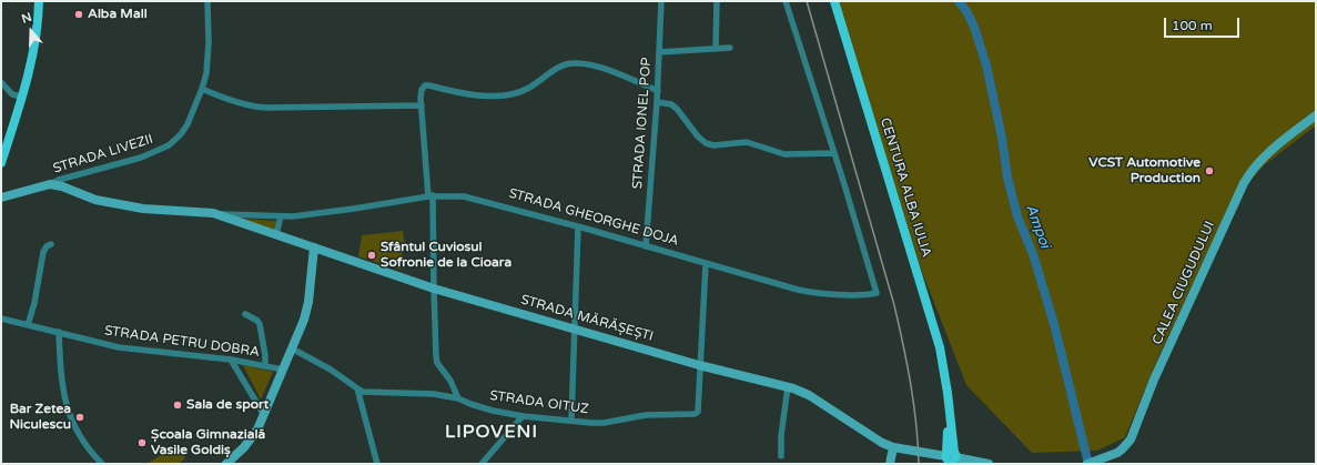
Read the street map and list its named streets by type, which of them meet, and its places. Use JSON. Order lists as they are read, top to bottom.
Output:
{
  "streets": {
    "main road": ["CENTURA ALBA IULIA"],
    "street": [
      "STRADA IONEL POP",
      "STRADA LIVEZII",
      "STRADA GHEORGHE DOJA",
      "CALEA CIUGUDULUI",
      "STRADA MĂRĂȘEȘTI",
      "STRADA PETRU DOBRA",
      "STRADA OITUZ"
    ]
  },
  "crossings": [
    ["STRADA IONEL POP", "STRADA GHEORGHE DOJA"],
    ["STRADA LIVEZII", "STRADA GHEORGHE DOJA"],
    ["CENTURA ALBA IULIA", "STRADA MĂRĂȘEȘTI"],
    ["STRADA GHEORGHE DOJA", "STRADA MĂRĂȘEȘTI"],
    ["STRADA MĂRĂȘEȘTI", "STRADA OITUZ"]
  ],
  "districts": ["LIPOVENI"],
  "water": ["Ampoi"],
  "places": [
    "Alba Mall",
    "VCST Automotive Production",
    "Sfântul Cuviosul Sofronie de la Cioara",
    "Sala de sport",
    "Bar Zetea Niculescu",
    "Școala Gimnazială Vasile Goldiș"
  ],
  "scale_bar": "100 m",
  "north": "top"
}
